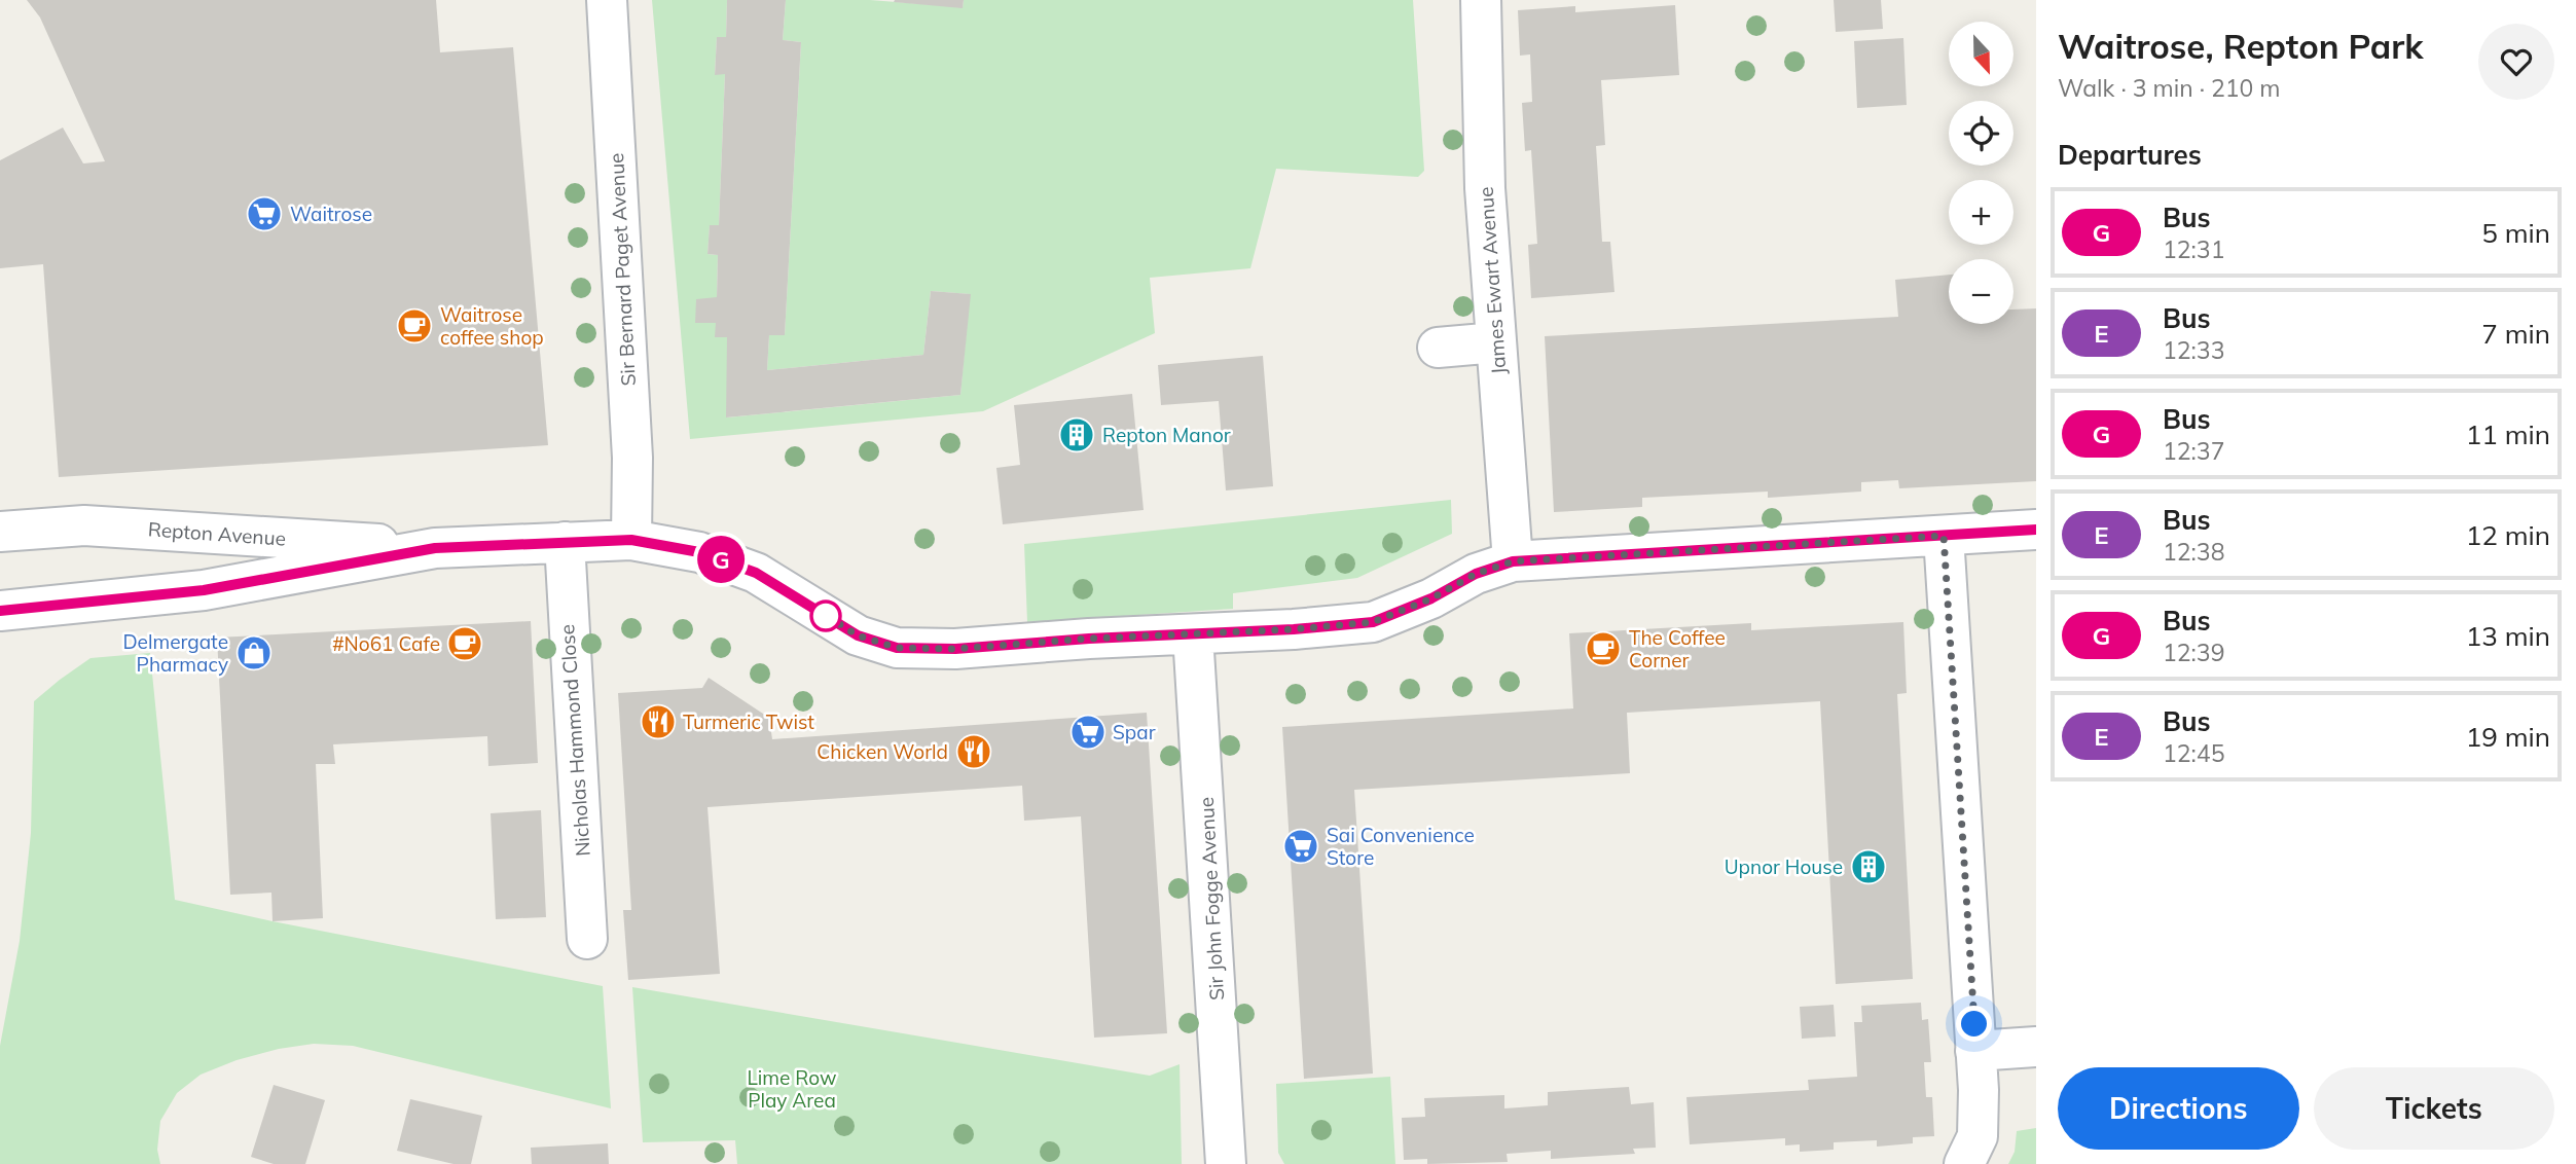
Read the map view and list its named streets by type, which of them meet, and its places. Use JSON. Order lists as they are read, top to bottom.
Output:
{
  "streets": {
    "street": [
      "Sir Bernard Paget Avenue",
      "James Ewart Avenue",
      "Repton Avenue",
      "Nicholas Hammond Close",
      "Sir John Fogge Avenue"
    ]
  },
  "crossings": [
    ["Sir Bernard Paget Avenue", "Repton Avenue"],
    ["James Ewart Avenue", "Repton Avenue"],
    ["Repton Avenue", "Nicholas Hammond Close"],
    ["Repton Avenue", "Sir John Fogge Avenue"]
  ],
  "parks": ["Lime Row Play Area"],
  "places": {
    "supermarket": ["Waitrose", "Spar", "Sai Convenience Store"],
    "cafe": ["Waitrose coffee shop", "#No61 Cafe", "The Coffee Corner"],
    "building": ["Repton Manor", "Upnor House"],
    "shop": ["Delmergate Pharmacy"],
    "restaurant": ["Turmeric Twist", "Chicken World"]
  },
  "lines": ["bus line G"],
  "north": "bottom",
  "page": {
    "on_map": "G",
    "heading": [
      ["Waitrose, Repton Park", "Walk · 3 min · 210 m"],
      "Departures"
    ],
    "map_buttons": ["+", "−"],
    "list": [
      {
        "mark": "G",
        "name": "Bus",
        "note": "12:31",
        "value": "5 min"
      },
      {
        "mark": "E",
        "name": "Bus",
        "note": "12:33",
        "value": "7 min"
      },
      {
        "mark": "G",
        "name": "Bus",
        "note": "12:37",
        "value": "11 min"
      },
      {
        "mark": "E",
        "name": "Bus",
        "note": "12:38",
        "value": "12 min"
      },
      {
        "mark": "G",
        "name": "Bus",
        "note": "12:39",
        "value": "13 min"
      },
      {
        "mark": "E",
        "name": "Bus",
        "note": "12:45",
        "value": "19 min"
      }
    ],
    "buttons": ["Directions", "Tickets"]
  }
}
